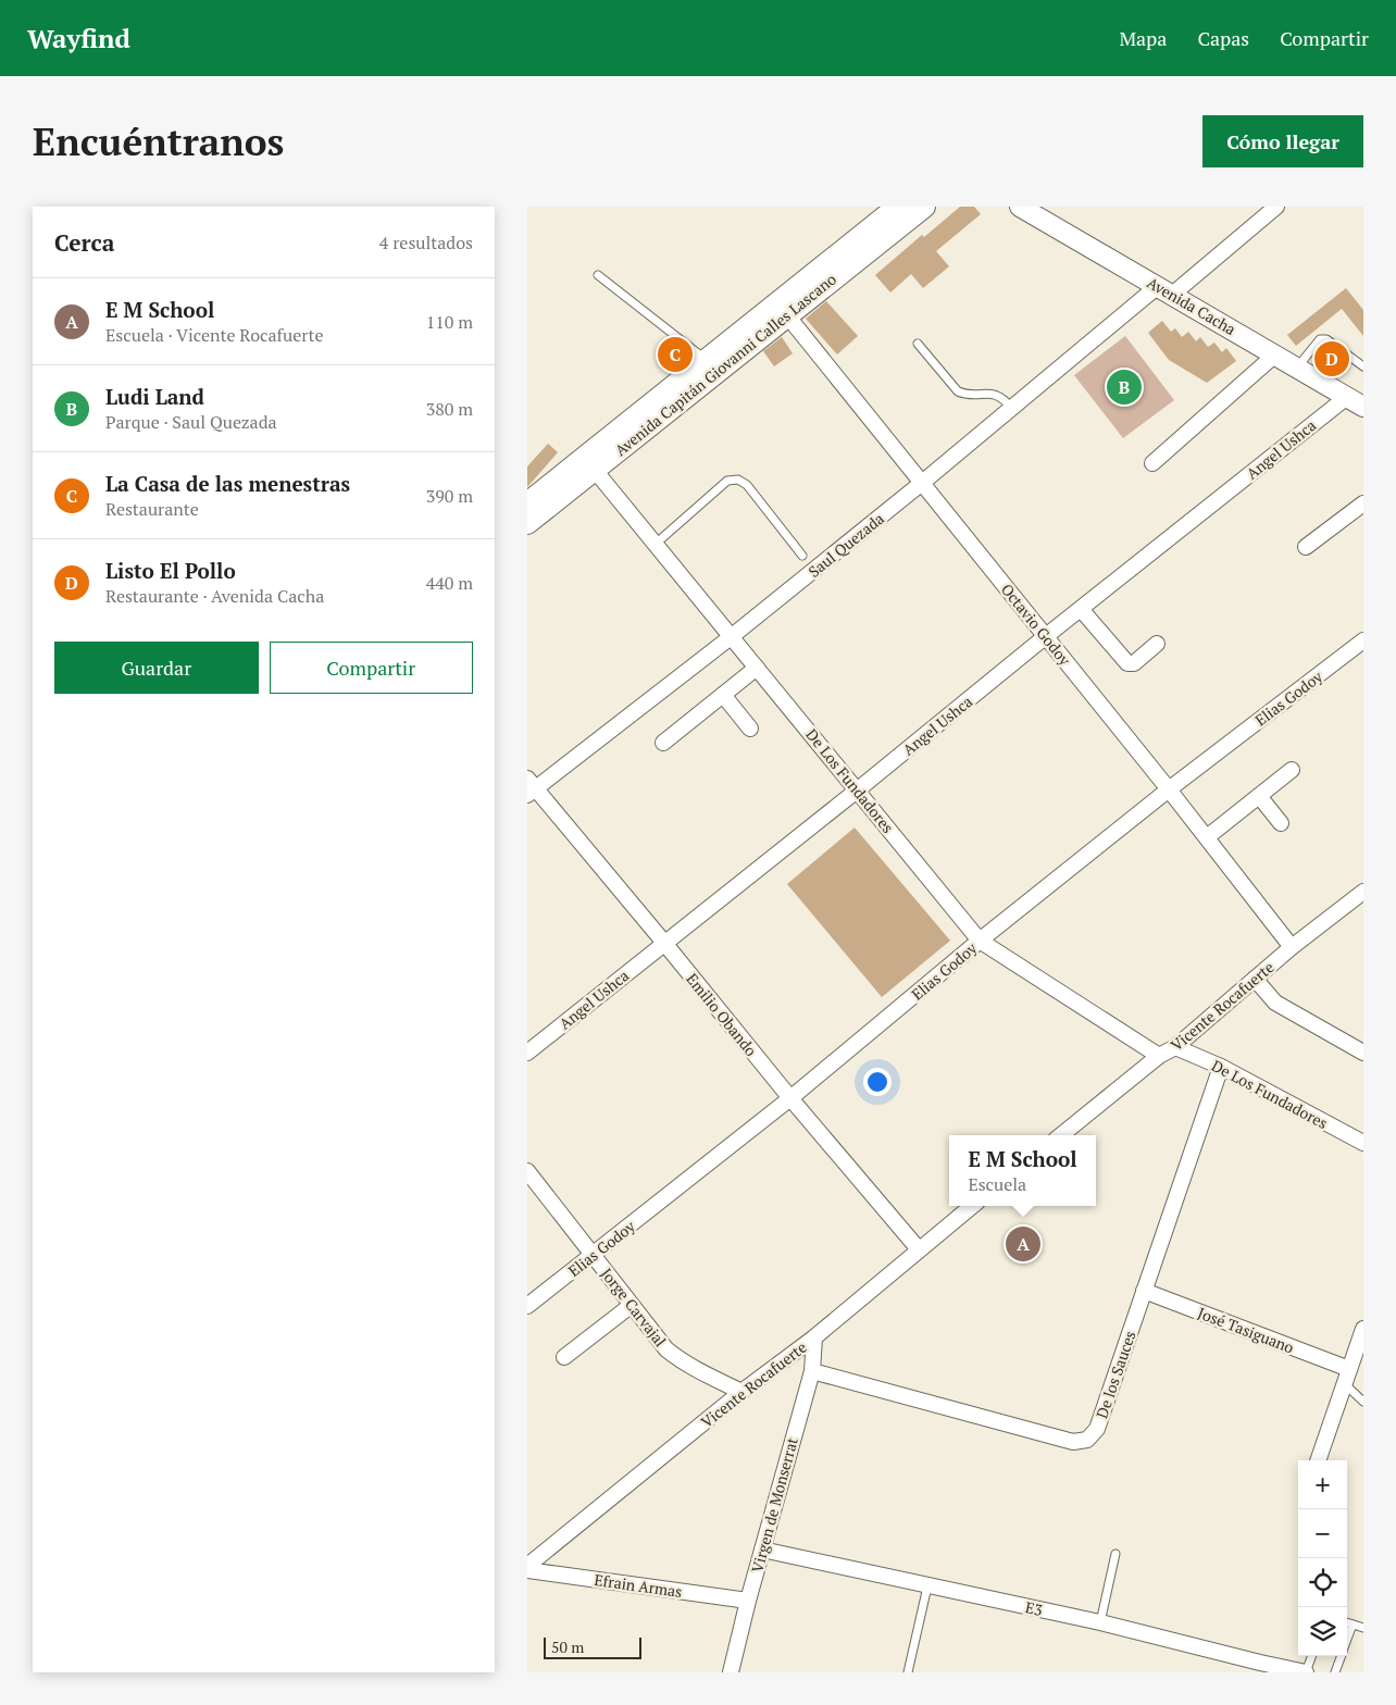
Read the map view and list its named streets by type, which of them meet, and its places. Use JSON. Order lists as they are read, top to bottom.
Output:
{
  "streets": {
    "main road": ["Avenida Capitán Giovanni Calles Lascano"],
    "street": [
      "Avenida Cacha",
      "Angel Ushca",
      "Saul Quezada",
      "Octavio Godoy",
      "Elias Godoy",
      "De Los Fundadores",
      "Vicente Rocafuerte",
      "Emilio Obando",
      "Jorge Carvajal",
      "José Tasiguano",
      "De los Sauces",
      "Virgen de Monserrat",
      "Efrain Armas",
      "E3"
    ]
  },
  "crossings": [
    ["Avenida Cacha", "Angel Ushca"],
    ["Avenida Cacha", "Saul Quezada"],
    ["Avenida Capitán Giovanni Calles Lascano", "Octavio Godoy"],
    ["Avenida Capitán Giovanni Calles Lascano", "De Los Fundadores"],
    ["Angel Ushca", "Octavio Godoy"],
    ["Angel Ushca", "De Los Fundadores"],
    ["Angel Ushca", "Emilio Obando"],
    ["Saul Quezada", "Octavio Godoy"],
    ["Saul Quezada", "De Los Fundadores"],
    ["Saul Quezada", "Emilio Obando"],
    ["Octavio Godoy", "Elias Godoy"],
    ["Octavio Godoy", "Vicente Rocafuerte"],
    ["Elias Godoy", "De Los Fundadores"],
    ["Elias Godoy", "Emilio Obando"],
    ["Elias Godoy", "Jorge Carvajal"],
    ["De Los Fundadores", "Vicente Rocafuerte"],
    ["De Los Fundadores", "De los Sauces"],
    ["Vicente Rocafuerte", "Emilio Obando"],
    ["Vicente Rocafuerte", "Jorge Carvajal"],
    ["Vicente Rocafuerte", "Virgen de Monserrat"],
    ["Vicente Rocafuerte", "Efrain Armas"],
    ["José Tasiguano", "De los Sauces"],
    ["De los Sauces", "Virgen de Monserrat"],
    ["Virgen de Monserrat", "Efrain Armas"],
    ["Virgen de Monserrat", "E3"]
  ],
  "scale_bar": "50 m",
  "page": {
    "header": "Wayfind",
    "nav": ["Mapa", "Capas", "Compartir"],
    "buttons": [
      "Cómo llegar",
      ["Guardar", "Compartir"]
    ],
    "title": "Encuéntranos",
    "heading": ["Cerca", "4 resultados"],
    "list": [
      {
        "mark": "A",
        "name": "E M School",
        "note": "Escuela · Vicente Rocafuerte",
        "value": "110 m"
      },
      {
        "mark": "B",
        "name": "Ludi Land",
        "note": "Parque · Saul Quezada",
        "value": "380 m"
      },
      {
        "mark": "C",
        "name": "La Casa de las menestras",
        "note": "Restaurante",
        "value": "390 m"
      },
      {
        "mark": "D",
        "name": "Listo El Pollo",
        "note": "Restaurante · Avenida Cacha",
        "value": "440 m"
      }
    ],
    "pins": [
      "C",
      "D",
      "B",
      "A"
    ],
    "popup": ["E M School", "Escuela"],
    "map_buttons": ["+", "−"],
    "scale": "50 m"
  }
}
